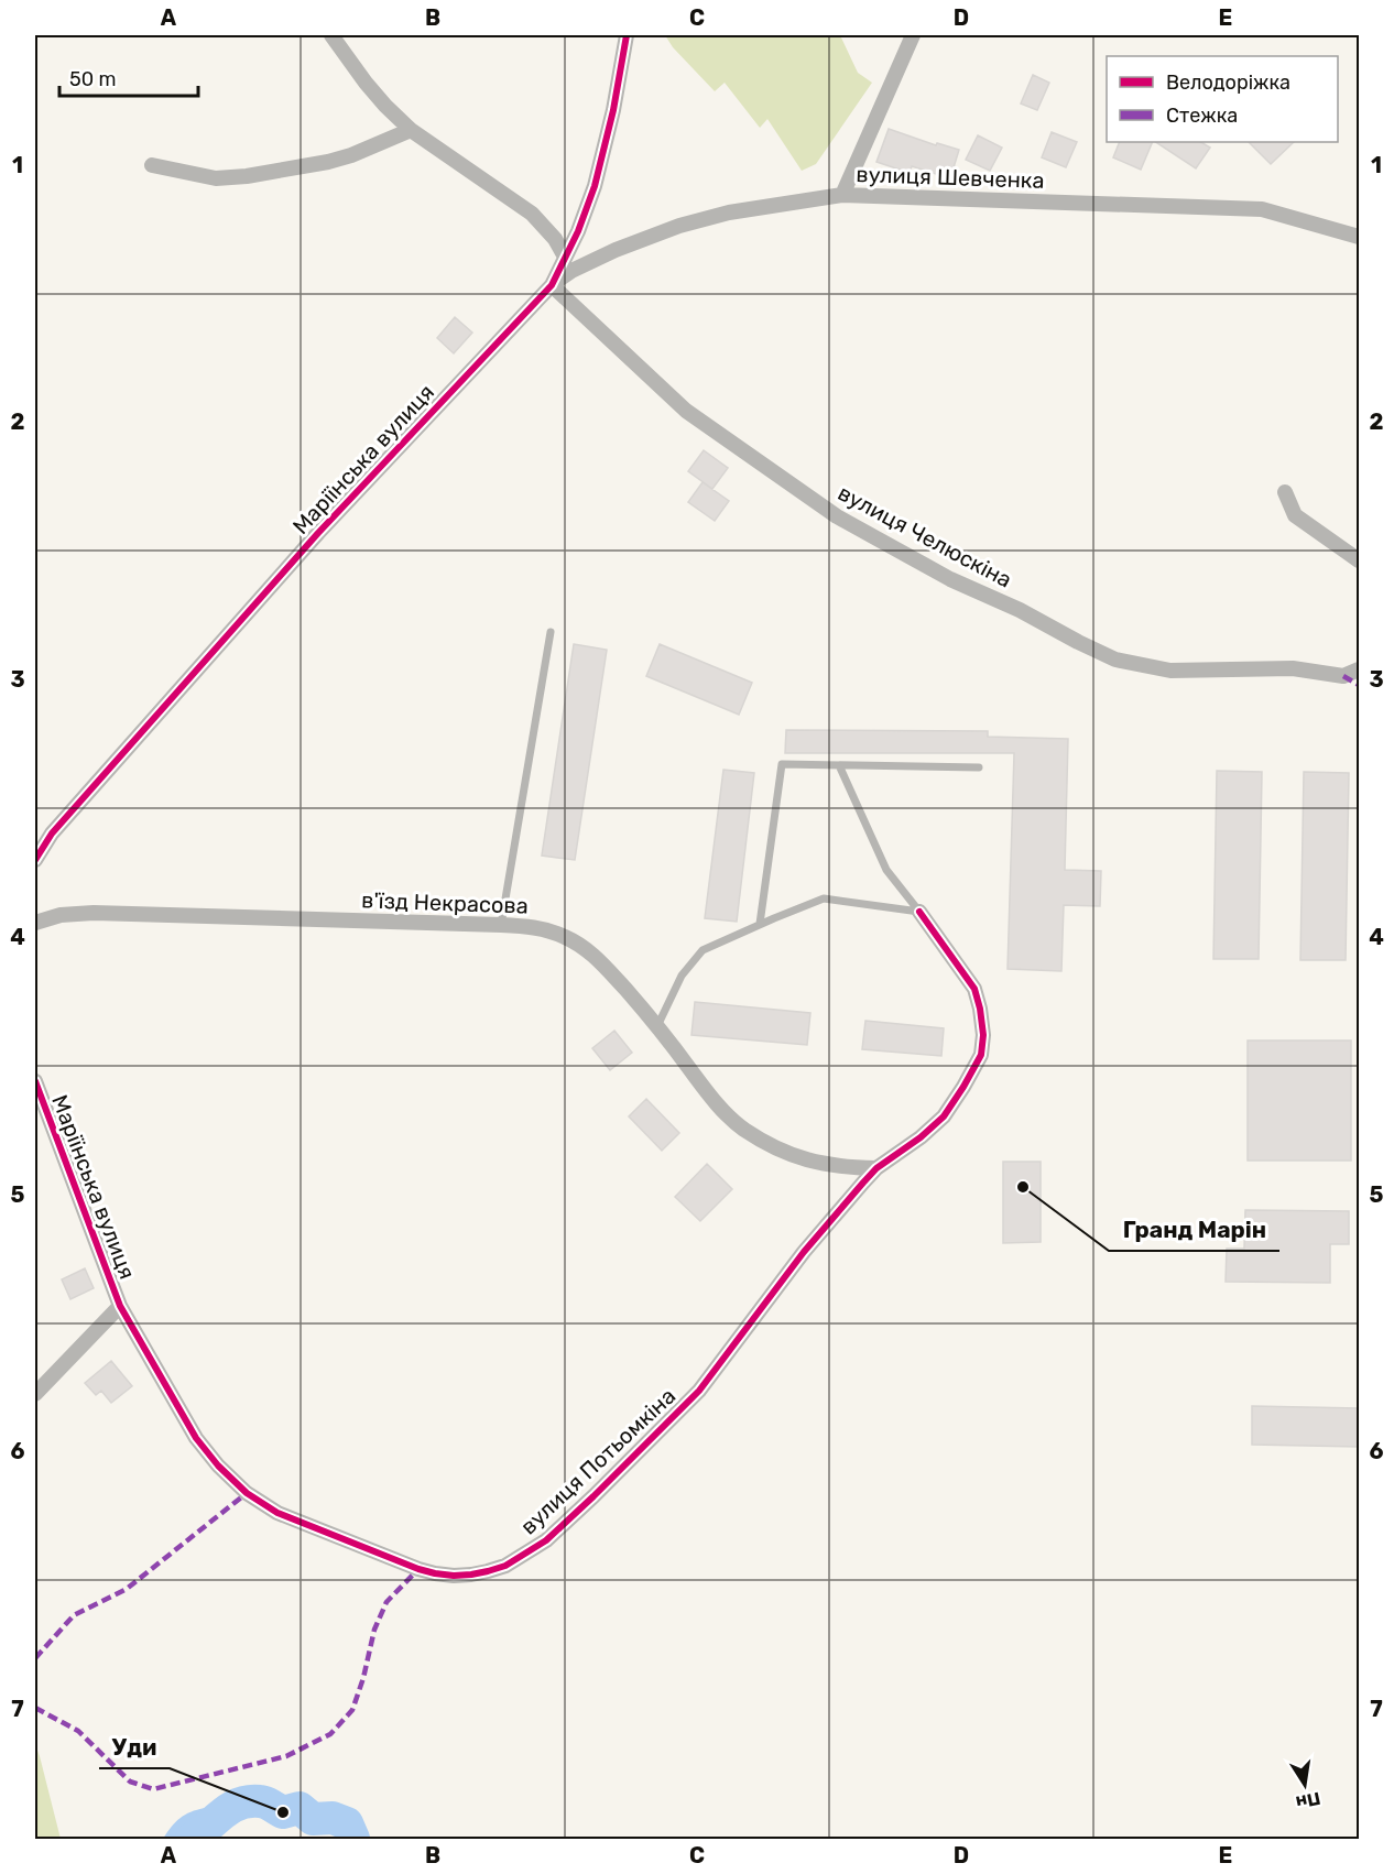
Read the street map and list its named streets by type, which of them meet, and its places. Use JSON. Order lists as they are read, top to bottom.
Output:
{
  "streets": {
    "street": [
      "вулиця Шевченка",
      "Маріїнська вулиця",
      "вулиця Челюскіна",
      "в'їзд Некрасова",
      "вулиця Потьомкіна"
    ]
  },
  "crossings": [
    ["вулиця Шевченка", "Маріїнська вулиця"],
    ["вулиця Шевченка", "вулиця Челюскіна"],
    ["Маріїнська вулиця", "вулиця Челюскіна"],
    ["Маріїнська вулиця", "вулиця Потьомкіна"],
    ["в'їзд Некрасова", "вулиця Потьомкіна"]
  ],
  "places": ["Гранд Марін", "Уди"],
  "legend": ["Велодоріжка", "Стежка"],
  "scale_bar": "50 m",
  "north": "bottom",
  "grid": {
    "columns": [
      "A",
      "B",
      "C",
      "D",
      "E"
    ],
    "rows": [
      "1",
      "2",
      "3",
      "4",
      "5",
      "6",
      "7"
    ]
  }
}
